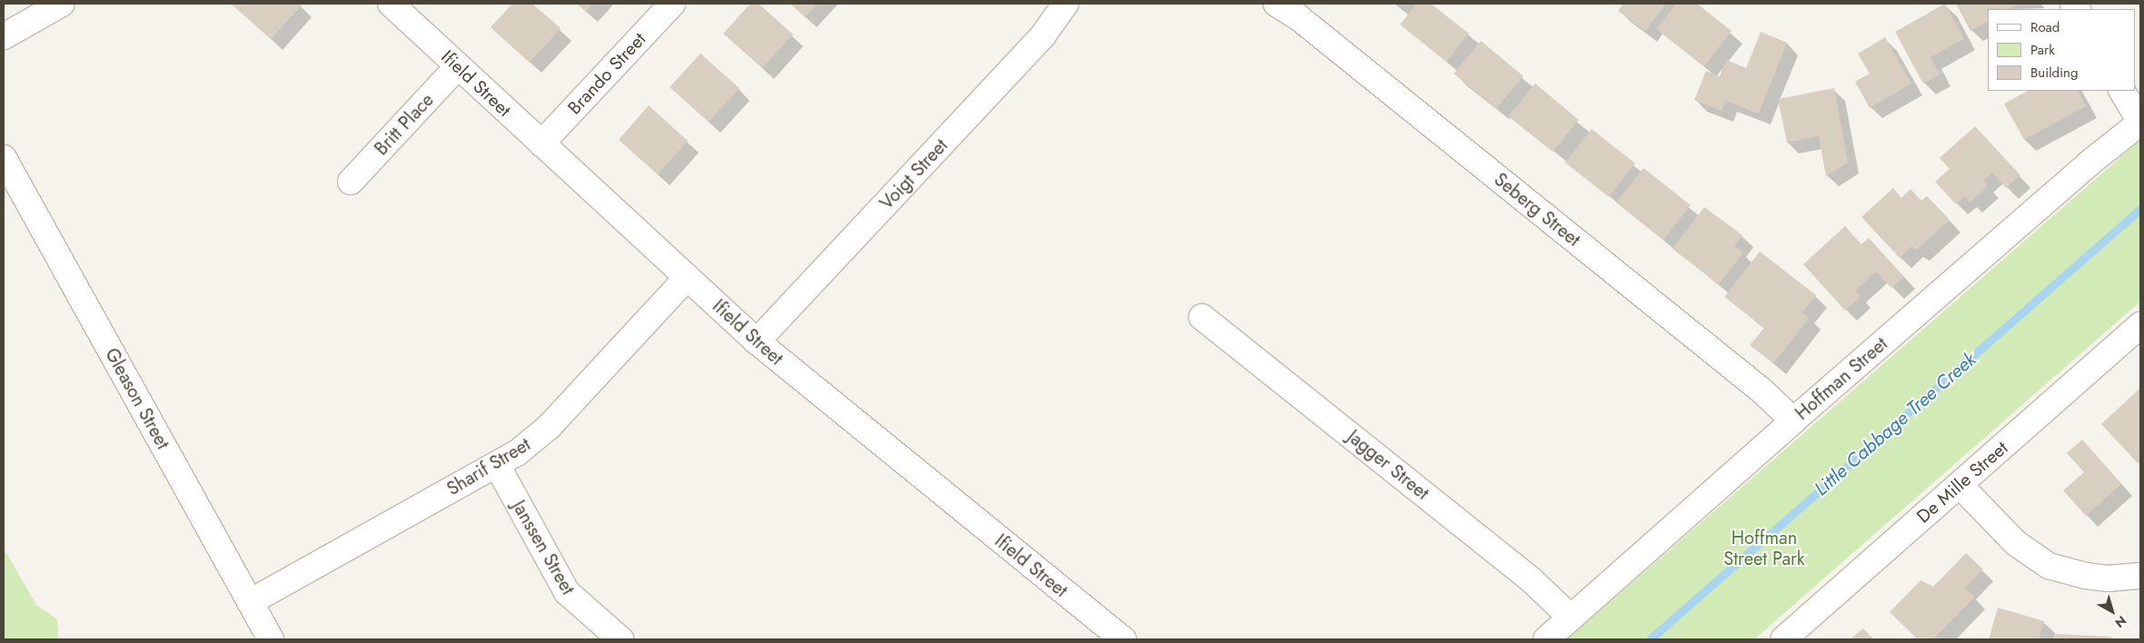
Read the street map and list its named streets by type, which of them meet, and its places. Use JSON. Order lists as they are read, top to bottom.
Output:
{
  "streets": {
    "street": [
      "Brando Street",
      "Ifield Street",
      "Britt Place",
      "Voigt Street",
      "Seberg Street",
      "Hoffman Street",
      "Gleason Street",
      "Jagger Street",
      "Sharif Street",
      "De Mille Street",
      "Janssen Street"
    ]
  },
  "crossings": [
    ["Brando Street", "Ifield Street"],
    ["Ifield Street", "Britt Place"],
    ["Ifield Street", "Voigt Street"],
    ["Ifield Street", "Sharif Street"],
    ["Seberg Street", "Hoffman Street"],
    ["Hoffman Street", "Jagger Street"],
    ["Gleason Street", "Sharif Street"],
    ["Sharif Street", "Janssen Street"]
  ],
  "water": ["Little Cabbage Tree Creek"],
  "parks": ["Hoffman Street Park"],
  "legend": ["Road", "Park", "Building"],
  "north": "bottom right"
}
